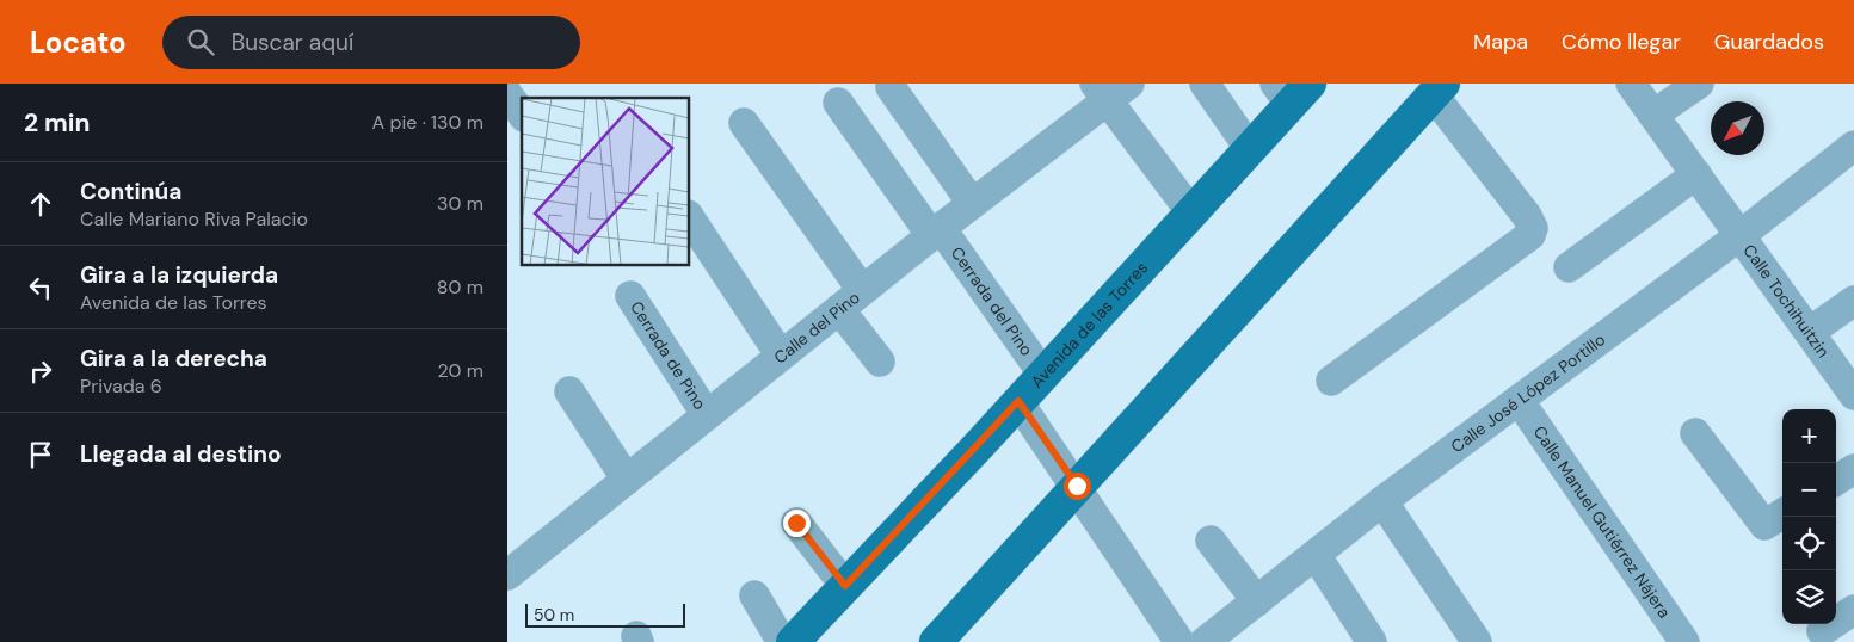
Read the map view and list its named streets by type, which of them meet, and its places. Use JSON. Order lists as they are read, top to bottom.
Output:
{
  "streets": {
    "main road": ["Avenida de las Torres"],
    "street": [
      "Cerrada del Pino",
      "Calle Tochihuitzin",
      "Calle del Pino",
      "Cerrada de Pino",
      "Calle José López Portillo",
      "Calle Manuel Gutiérrez Nájera"
    ]
  },
  "crossings": [
    ["Cerrada del Pino", "Avenida de las Torres"],
    ["Cerrada del Pino", "Calle del Pino"],
    ["Calle Tochihuitzin", "Calle José López Portillo"],
    ["Calle del Pino", "Cerrada de Pino"],
    ["Calle José López Portillo", "Calle Manuel Gutiérrez Nájera"]
  ],
  "scale_bar": "50 m",
  "north": "bottom left",
  "page": {
    "header": "Locato",
    "search": "Buscar aquí",
    "nav": ["Mapa", "Cómo llegar", "Guardados"],
    "heading": ["2 min", "A pie · 130 m"],
    "list": [
      ["Continúa", "Calle Mariano Riva Palacio", "30 m"],
      ["Gira a la izquierda", "Avenida de las Torres", "80 m"],
      ["Gira a la derecha", "Privada 6", "20 m"],
      "Llegada al destino"
    ],
    "map_buttons": ["+", "−"],
    "scale": "50 m"
  }
}
